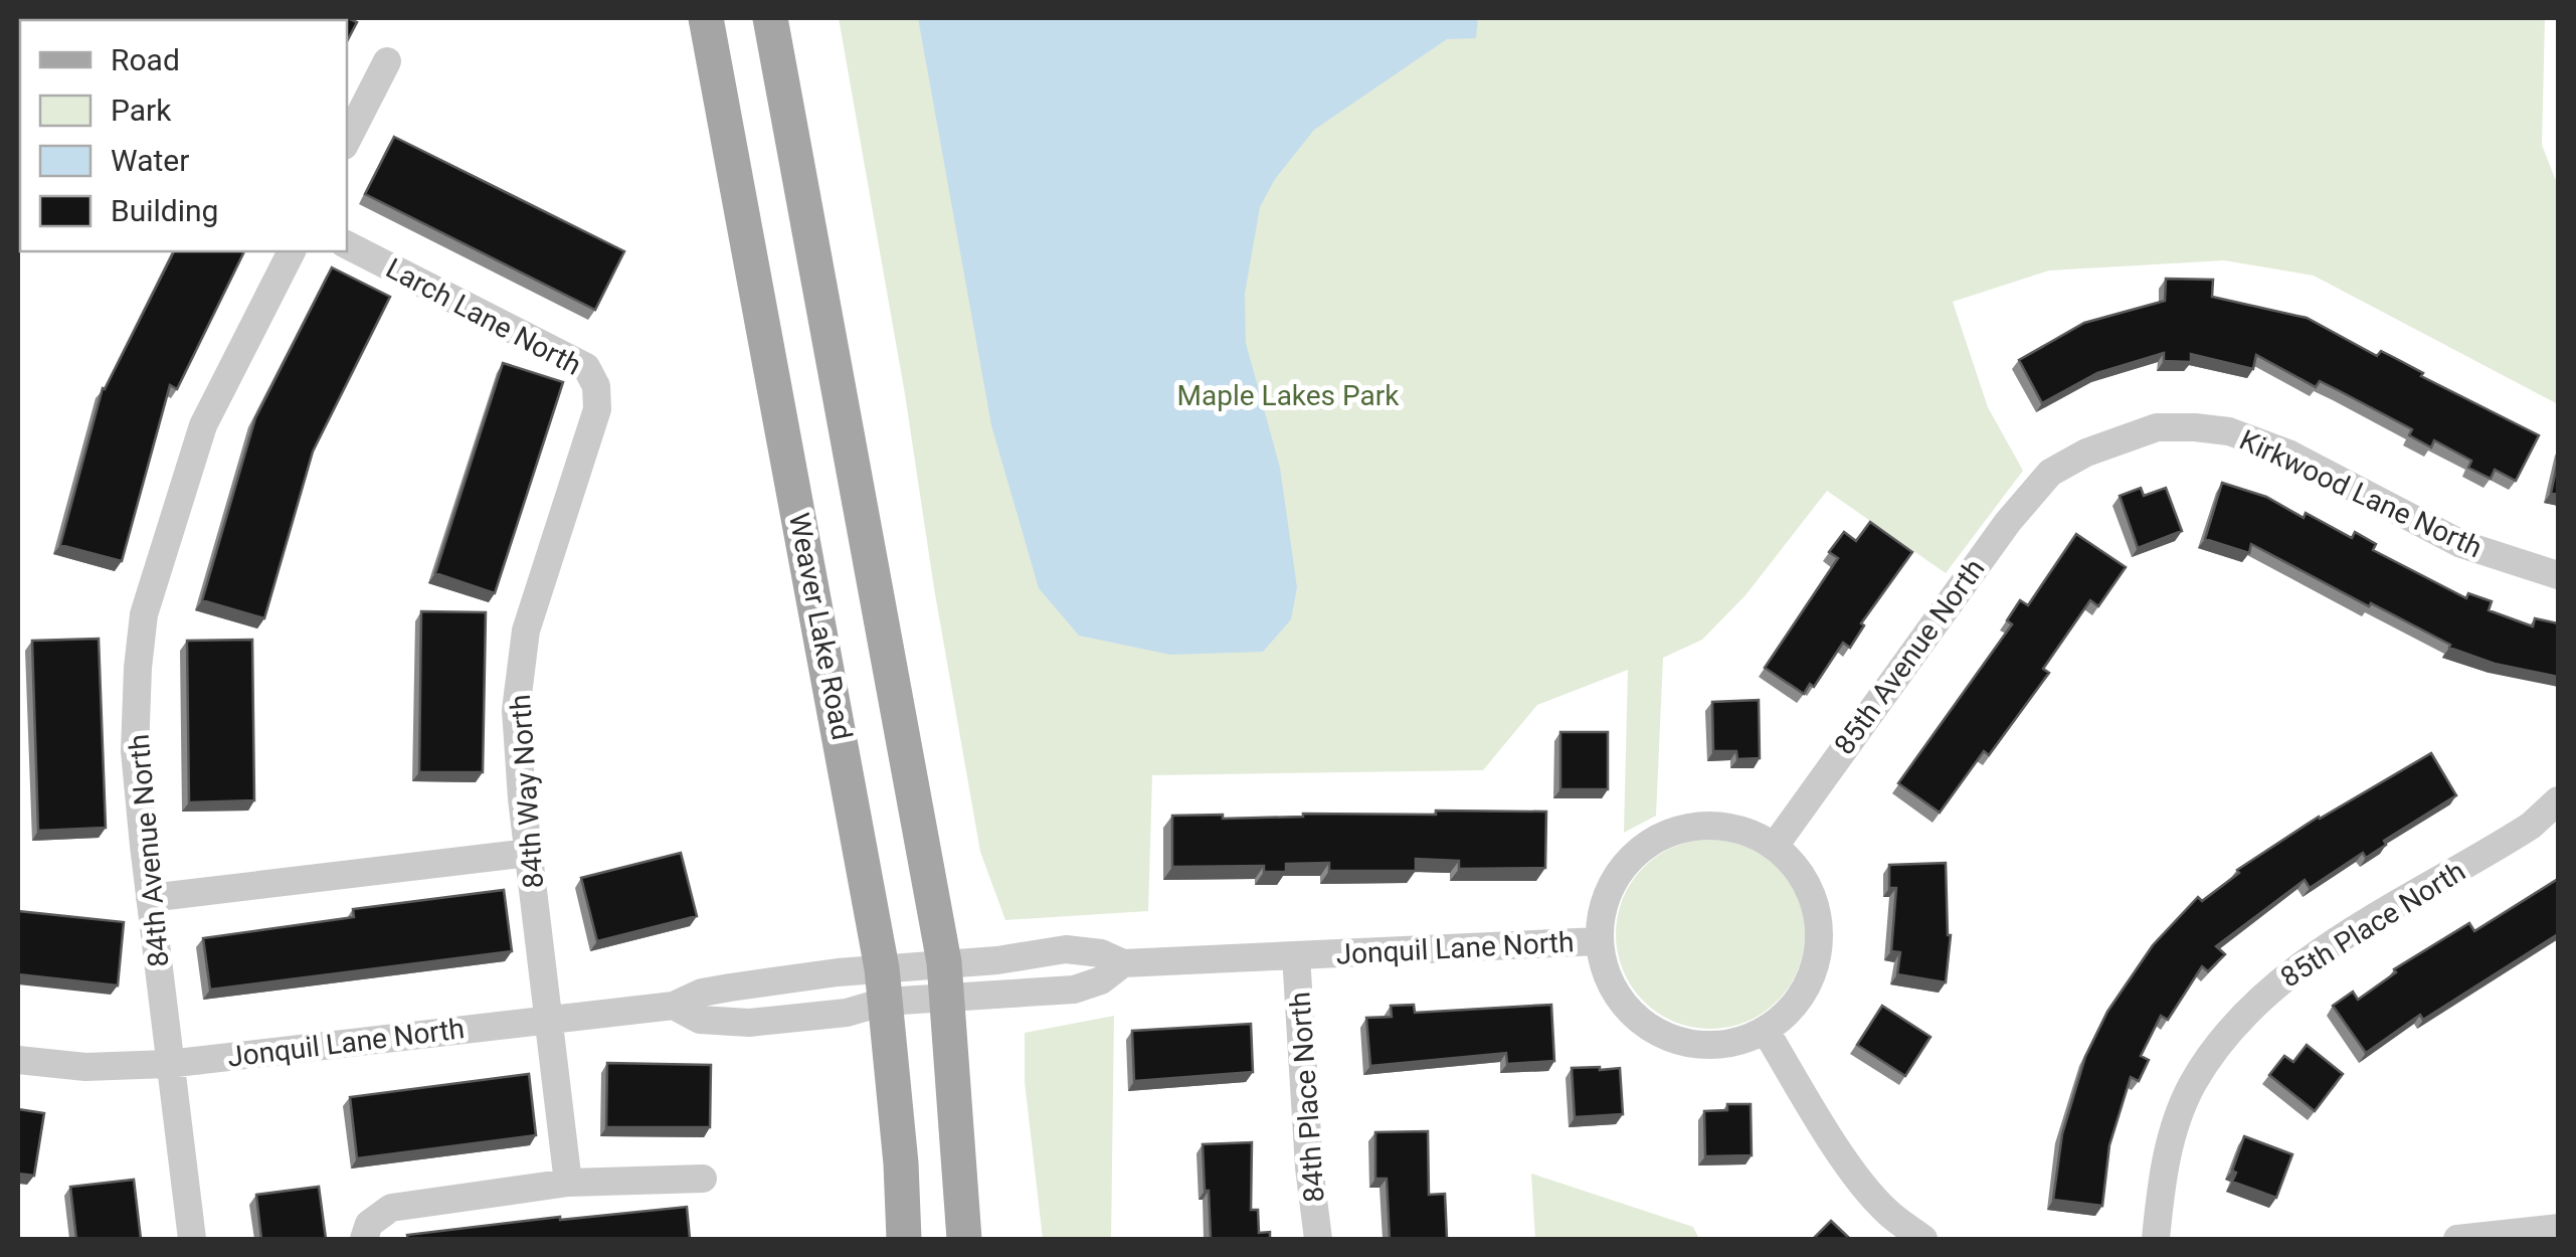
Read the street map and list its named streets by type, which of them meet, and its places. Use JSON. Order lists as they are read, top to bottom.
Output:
{
  "streets": {
    "main road": ["Weaver Lake Road"],
    "street": [
      "Larch Lane North",
      "Kirkwood Lane North",
      "85th Avenue North",
      "84th Way North",
      "84th Avenue North",
      "85th Place North",
      "Jonquil Lane North",
      "84th Place North"
    ]
  },
  "crossings": [
    ["Larch Lane North", "84th Way North"],
    ["Kirkwood Lane North", "85th Avenue North"],
    ["Weaver Lake Road", "Jonquil Lane North"],
    ["85th Avenue North", "Jonquil Lane North"],
    ["84th Way North", "Jonquil Lane North"],
    ["84th Avenue North", "Jonquil Lane North"],
    ["Jonquil Lane North", "84th Place North"]
  ],
  "parks": ["Maple Lakes Park"],
  "legend": [
    "Road",
    "Park",
    "Water",
    "Building"
  ]
}
